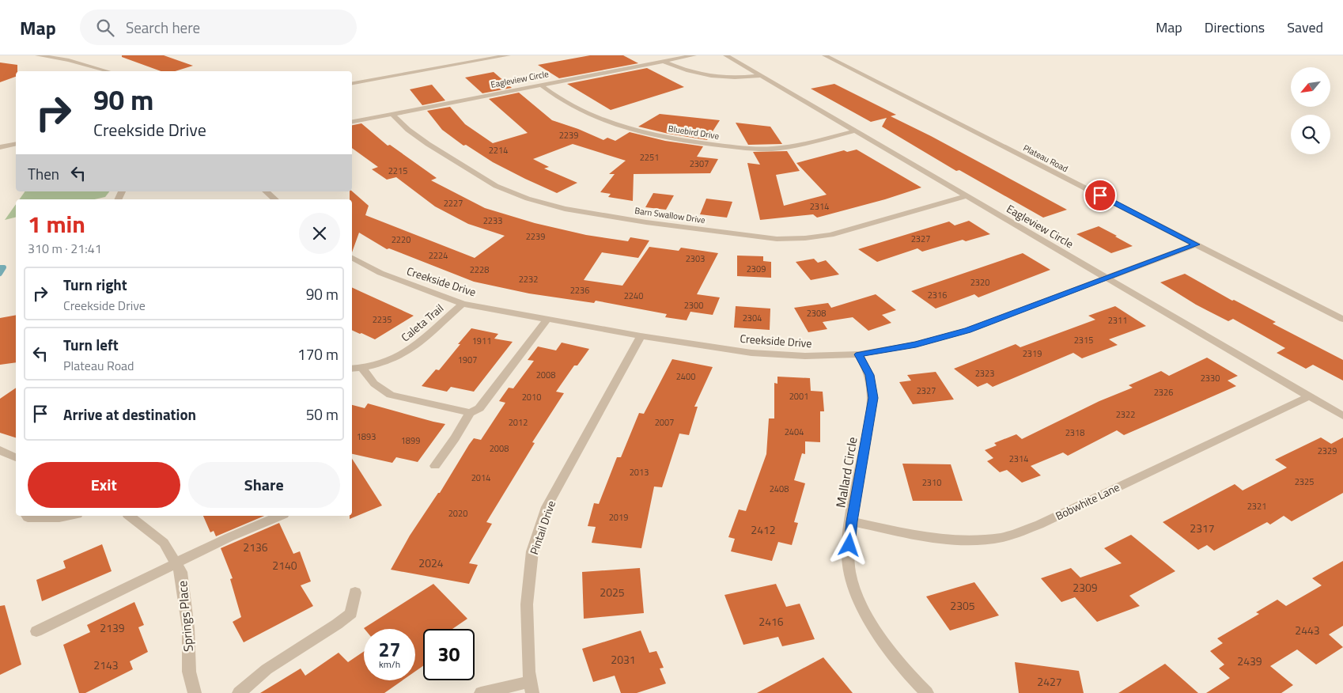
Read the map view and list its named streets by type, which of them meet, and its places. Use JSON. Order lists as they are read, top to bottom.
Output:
{
  "streets": {
    "street": [
      "Eagleview Circle",
      "Bluebird Drive",
      "Plateau Road",
      "Barn Swallow Drive",
      "Creekside Drive",
      "Caleta Trail",
      "Mallard Circle",
      "Bobwhite Lane",
      "Pintail Drive",
      "Springs Place"
    ]
  },
  "crossings": [
    ["Eagleview Circle", "Bluebird Drive"],
    ["Eagleview Circle", "Barn Swallow Drive"],
    ["Eagleview Circle", "Creekside Drive"],
    ["Eagleview Circle", "Bobwhite Lane"],
    ["Plateau Road", "Creekside Drive"],
    ["Creekside Drive", "Caleta Trail"],
    ["Creekside Drive", "Mallard Circle"],
    ["Creekside Drive", "Pintail Drive"],
    ["Mallard Circle", "Bobwhite Lane"]
  ],
  "house_numbers": [
    "2239",
    "2214",
    "2251",
    "2307",
    "2215",
    "2227",
    "2314",
    "2233",
    "2239",
    "2327",
    "2220",
    "2224",
    "2303",
    "2309",
    "2228",
    "2232",
    "2320",
    "2236",
    "2316",
    "2240",
    "2300",
    "2308",
    "2304",
    "2235",
    "2311",
    "2315",
    "1911",
    "2319",
    "1907",
    "2323",
    "2008",
    "2400",
    "2330",
    "2327",
    "2326",
    "2001",
    "2010",
    "2322",
    "2012",
    "2007",
    "2404",
    "2318",
    "1893",
    "1899",
    "2008",
    "2329",
    "2314",
    "2013",
    "2014",
    "2325",
    "2310",
    "2408",
    "2321",
    "2020",
    "2019",
    "2317",
    "2412",
    "2136",
    "2024",
    "2140",
    "2309",
    "2025",
    "2305",
    "2416",
    "2139",
    "2443",
    "2031",
    "2439",
    "2143",
    "2427"
  ],
  "north": "bottom left",
  "page": {
    "header": "Map",
    "search": "Search here",
    "nav": ["Map", "Directions", "Saved"],
    "turn": ["90 m", "Creekside Drive"],
    "then": "Then",
    "heading": ["1 min", "310 m · 21:41"],
    "list": [
      {
        "name": "Turn right",
        "note": "Creekside Drive",
        "value": "90 m"
      },
      {
        "name": "Turn left",
        "note": "Plateau Road",
        "value": "170 m"
      },
      {
        "name": "Arrive at destination",
        "value": "50 m"
      }
    ],
    "buttons": ["Exit", "Share"],
    "speed": "27 km/h",
    "limit": "30"
  }
}
